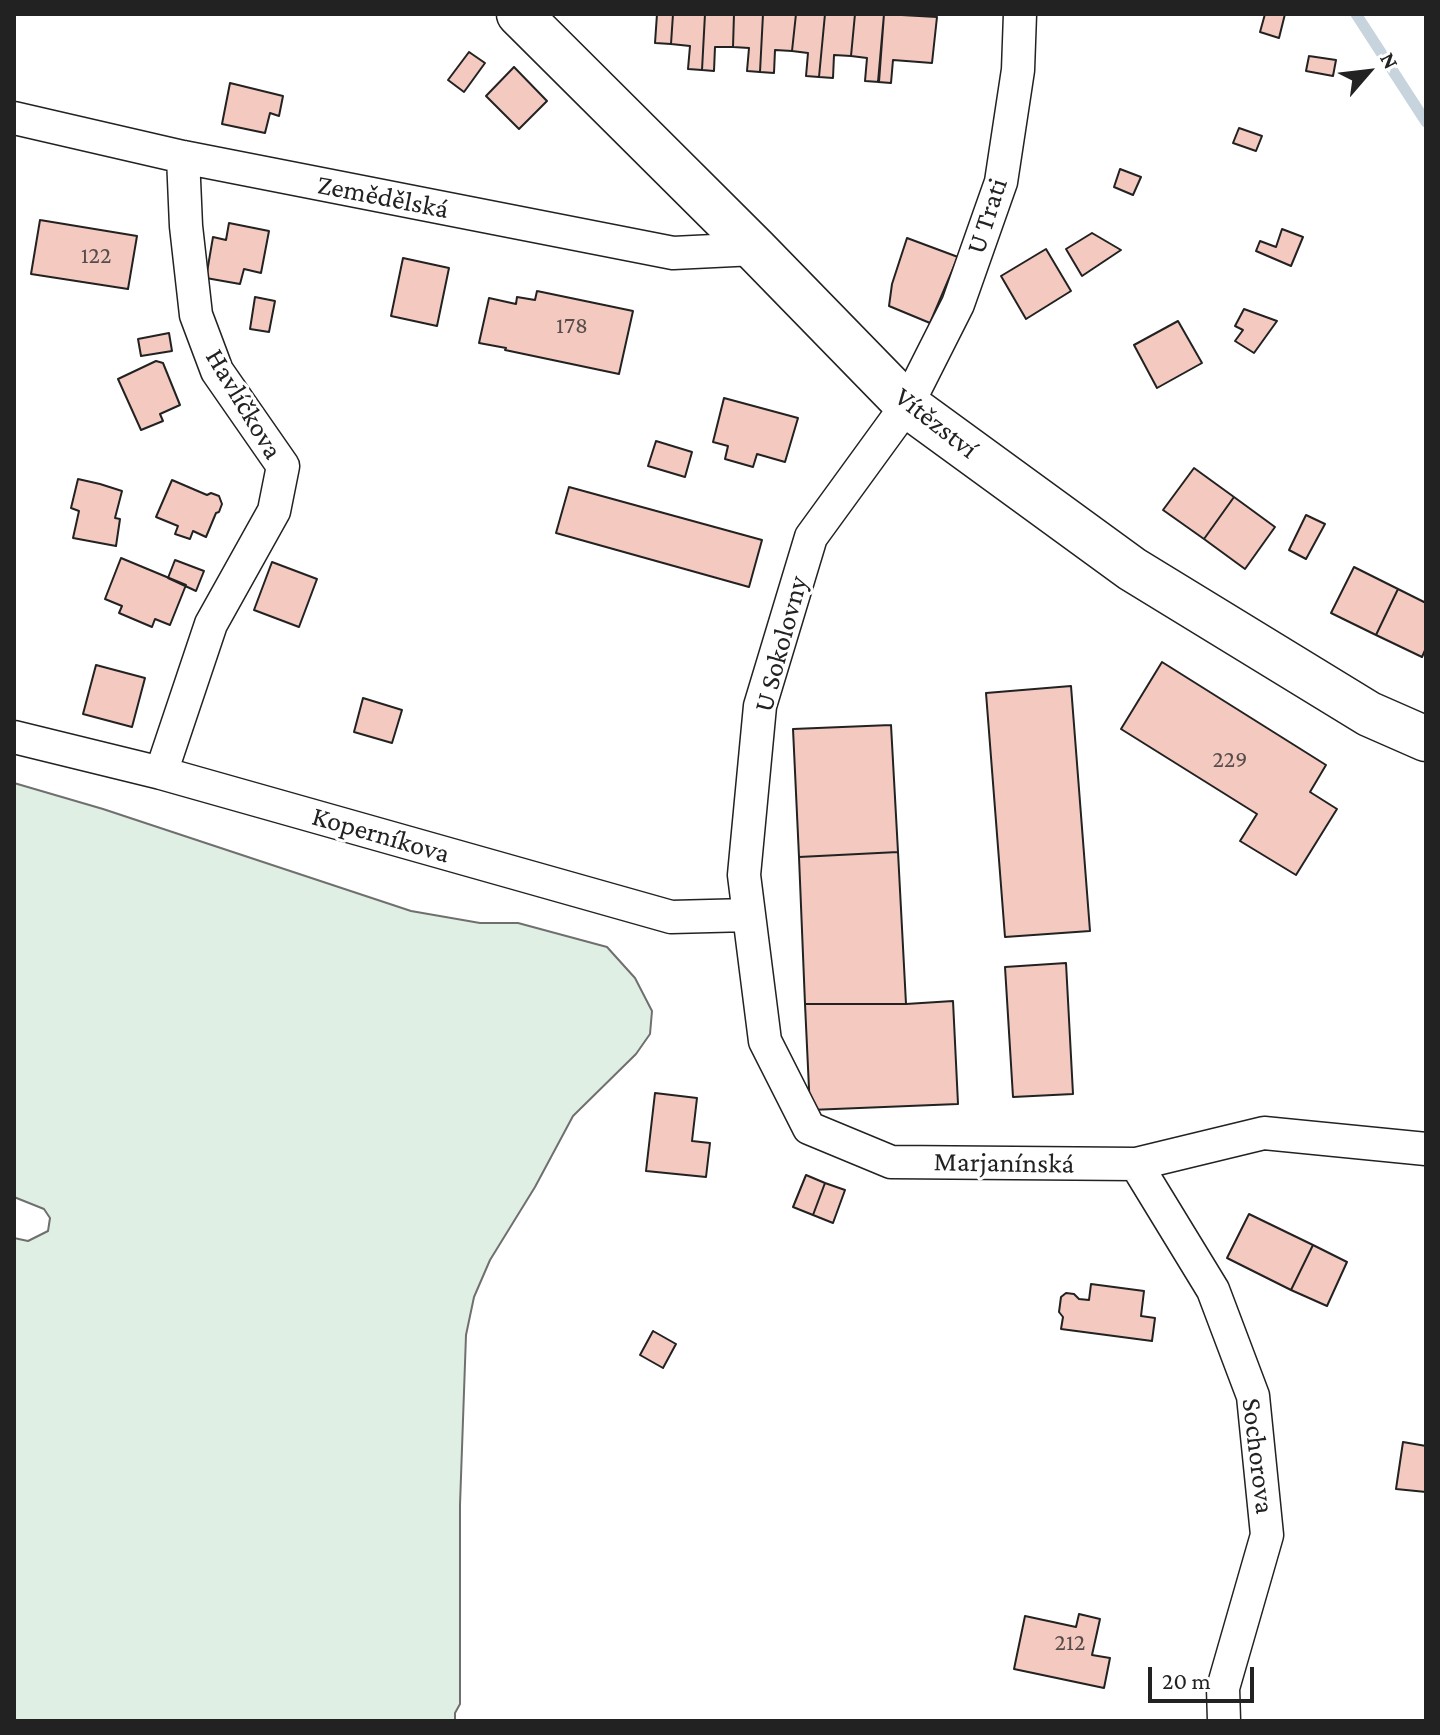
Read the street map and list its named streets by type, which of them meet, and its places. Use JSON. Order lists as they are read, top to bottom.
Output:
{
  "streets": {
    "main road": ["Vítězství"],
    "street": [
      "Zemědělská",
      "U Trati",
      "Havlíčkova",
      "U Sokolovny",
      "Koperníkova",
      "Marjanínská",
      "Sochorova"
    ]
  },
  "crossings": [
    ["Zemědělská", "Havlíčkova"],
    ["Zemědělská", "Vítězství"],
    ["U Trati", "Vítězství"],
    ["U Trati", "U Sokolovny"],
    ["Havlíčkova", "Koperníkova"],
    ["Vítězství", "U Sokolovny"],
    ["U Sokolovny", "Koperníkova"],
    ["U Sokolovny", "Marjanínská"],
    ["Koperníkova", "Marjanínská"],
    ["Marjanínská", "Sochorova"]
  ],
  "house_numbers": [
    "122",
    "178",
    "229",
    "212"
  ],
  "scale_bar": "20 m",
  "north": "top right"
}
